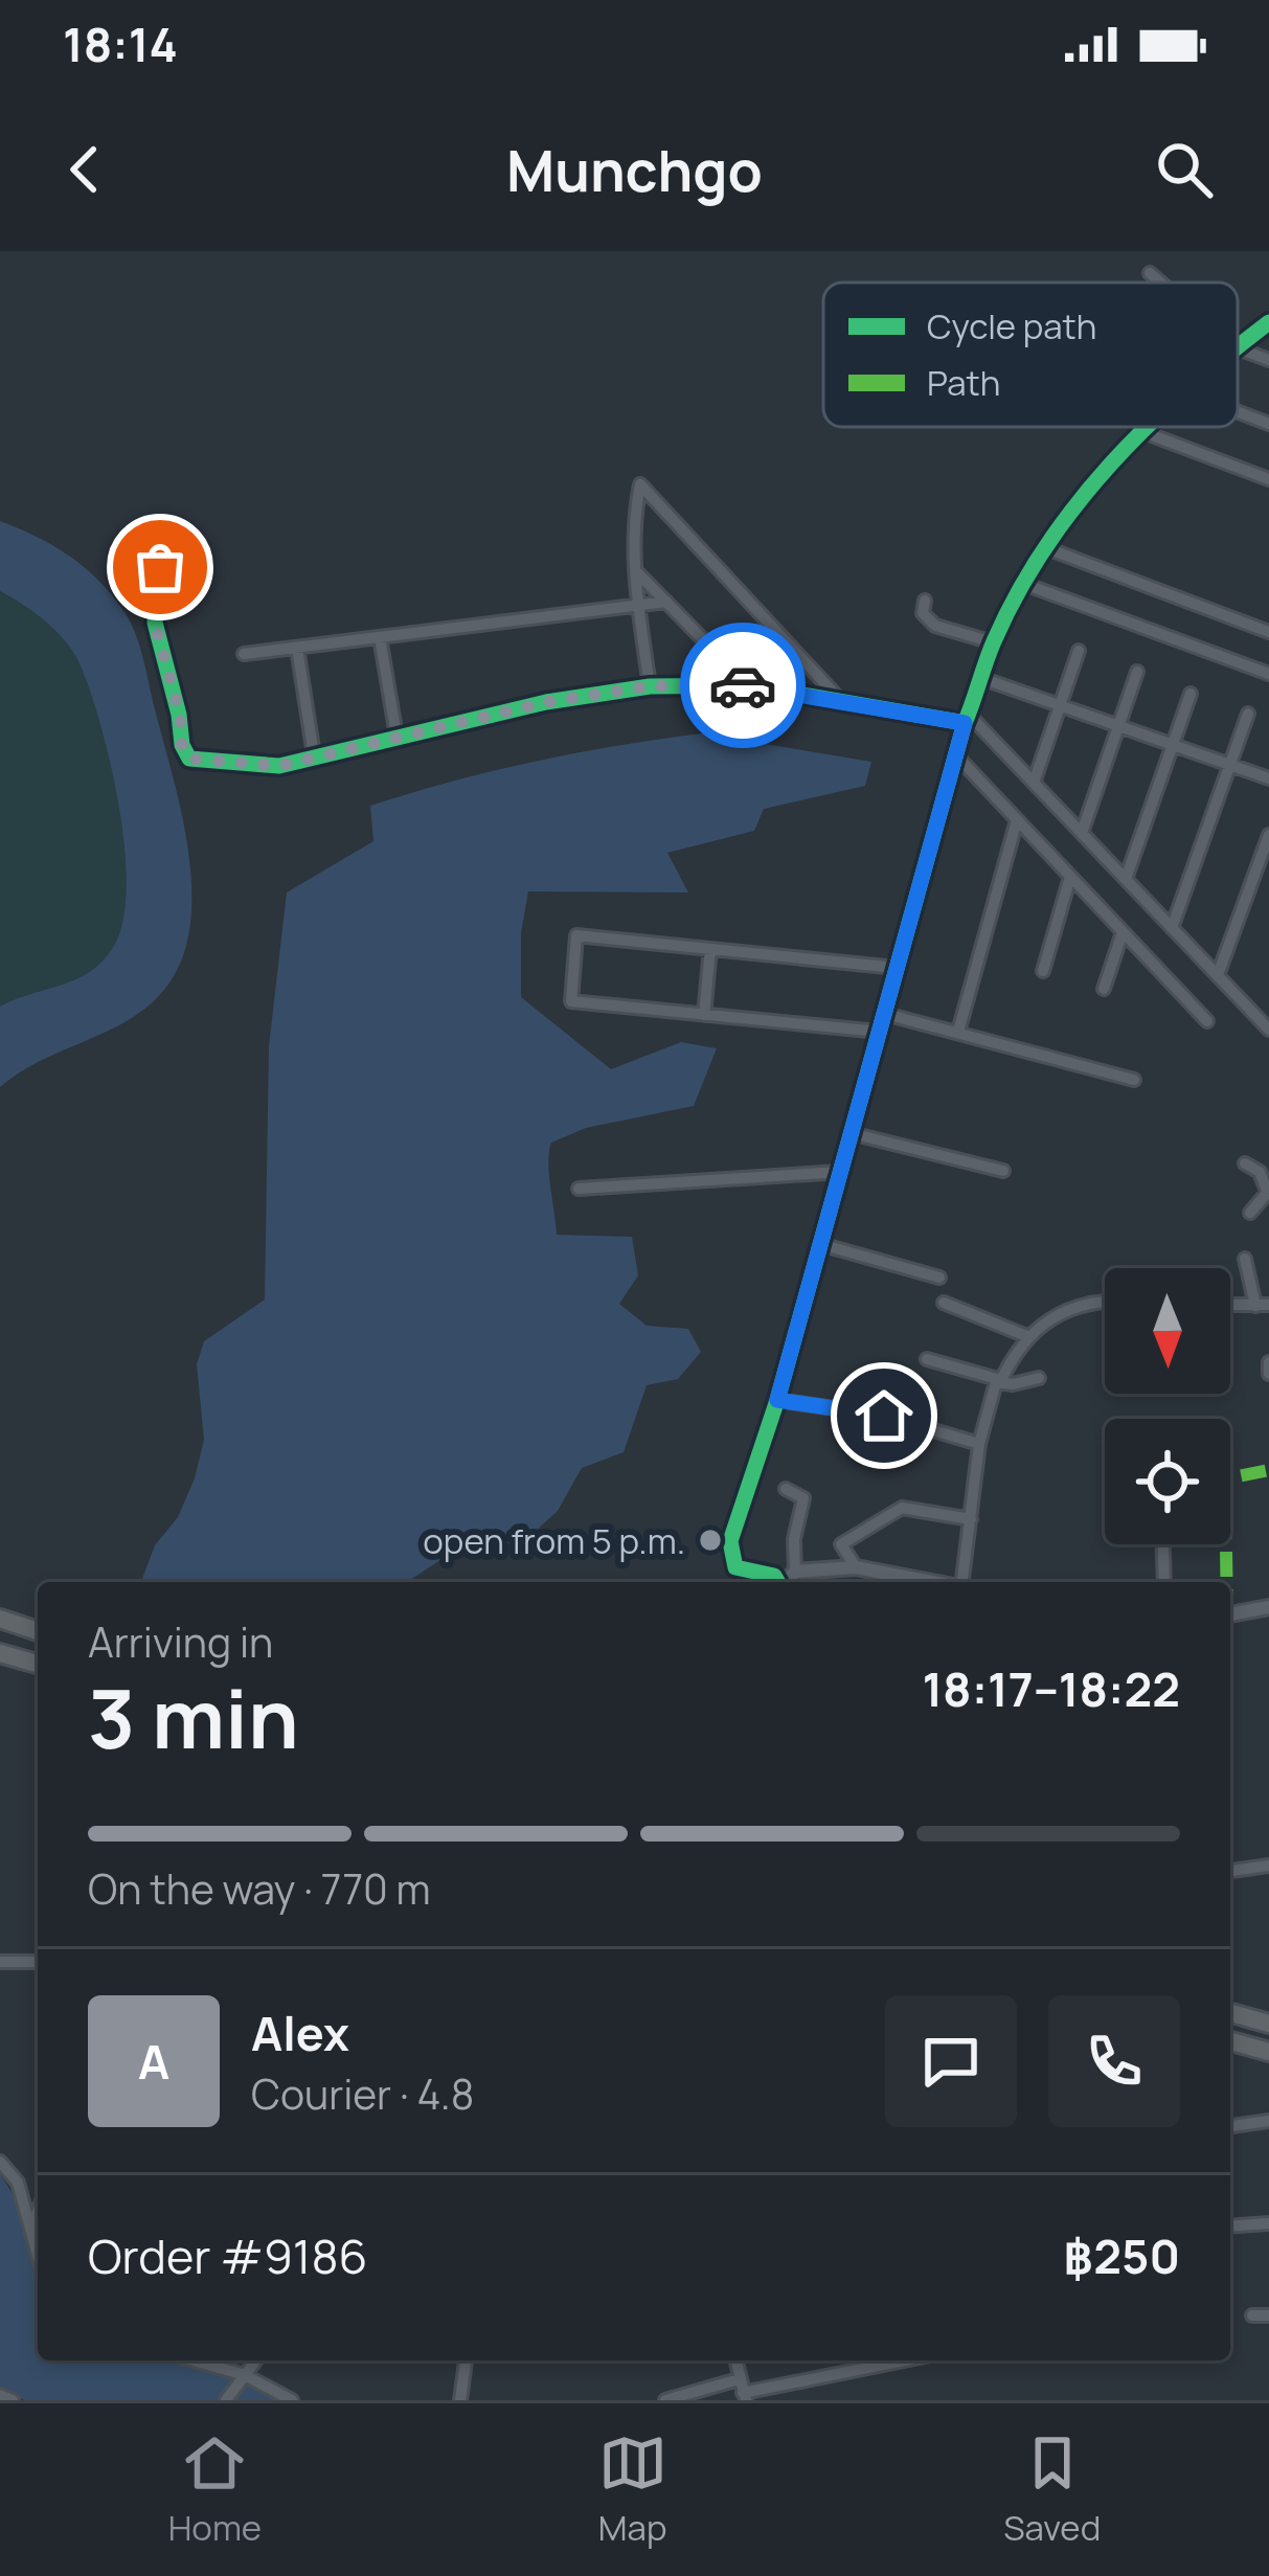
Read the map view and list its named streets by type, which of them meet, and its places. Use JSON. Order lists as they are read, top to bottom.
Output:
{
  "places": ["open from 5 p.m."],
  "legend": ["Cycle path", "Path"],
  "north": "bottom",
  "page": {
    "status": "18:14",
    "header": "Munchgo",
    "heading": ["3 min", "Arriving in", "18:17–18:22"],
    "panel": [
      "Alex",
      "Courier · 4.8",
      "Order #9186",
      "฿250"
    ],
    "bar": "On the way · 770 m",
    "round": "A",
    "tabs": ["Home", "Map", "Saved"]
  }
}
